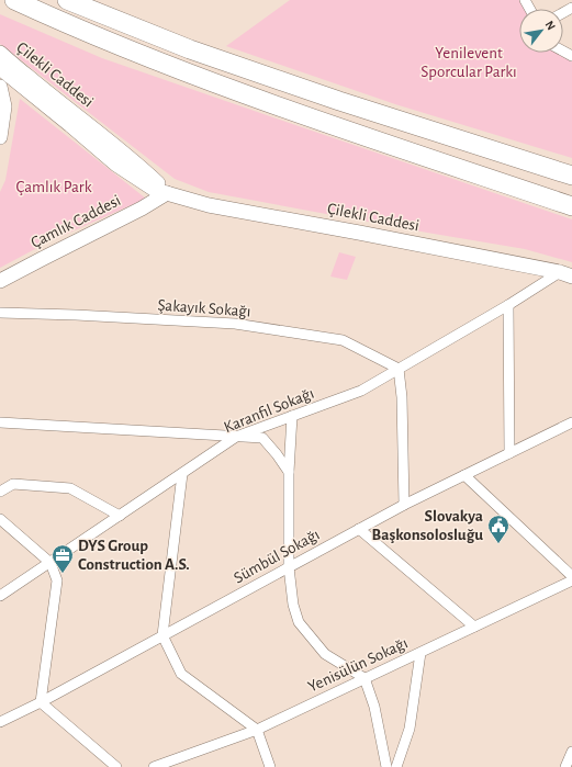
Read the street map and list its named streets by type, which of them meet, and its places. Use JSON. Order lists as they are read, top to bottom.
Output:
{
  "streets": {
    "main road": ["Çilekli Caddesi", "Çamlık Caddesi"],
    "street": [
      "Şakayık Sokağı",
      "Karanfil Sokağı",
      "Sümbül Sokağı",
      "Yenisülün Sokağı"
    ]
  },
  "crossings": [
    ["Çilekli Caddesi", "Çamlık Caddesi"],
    ["Çilekli Caddesi", "Karanfil Sokağı"],
    ["Şakayık Sokağı", "Karanfil Sokağı"]
  ],
  "parks": ["Yenilevent Sporcular Parkı", "Çamlık Park"],
  "places": {
    "public building": ["Slovakya Başkonsolosluğu"],
    "office": ["DYS Group Construction A.S."]
  },
  "north": "top right"
}
